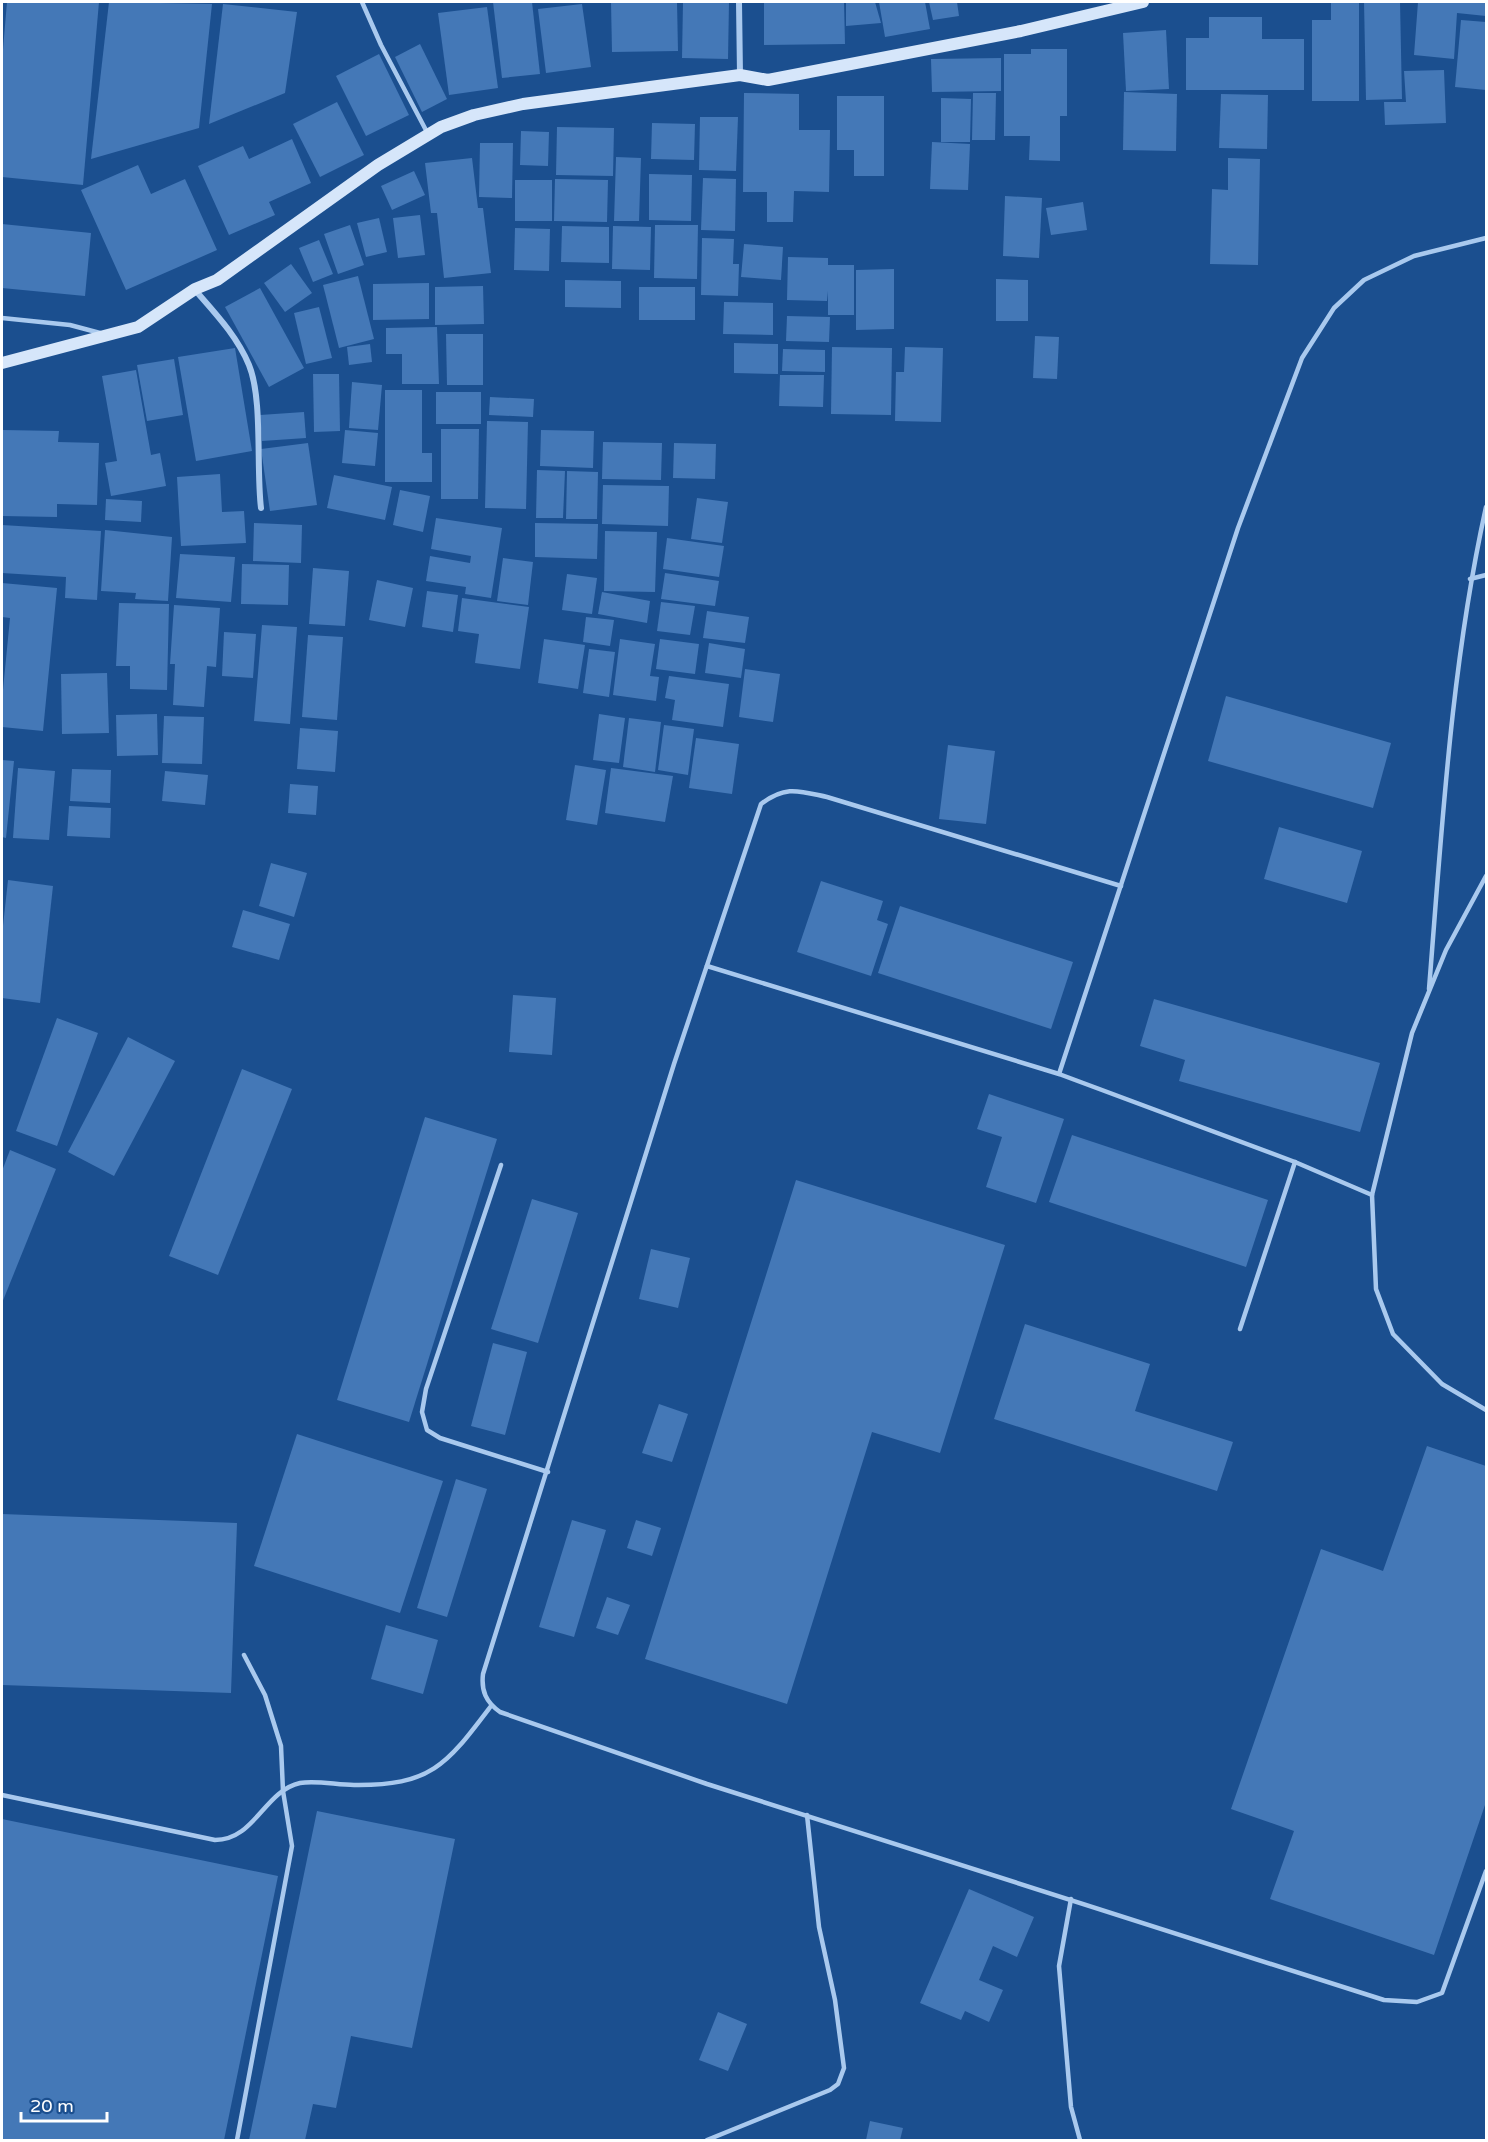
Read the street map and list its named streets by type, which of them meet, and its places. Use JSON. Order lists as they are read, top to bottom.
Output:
{
  "scale_bar": "20 m"
}
